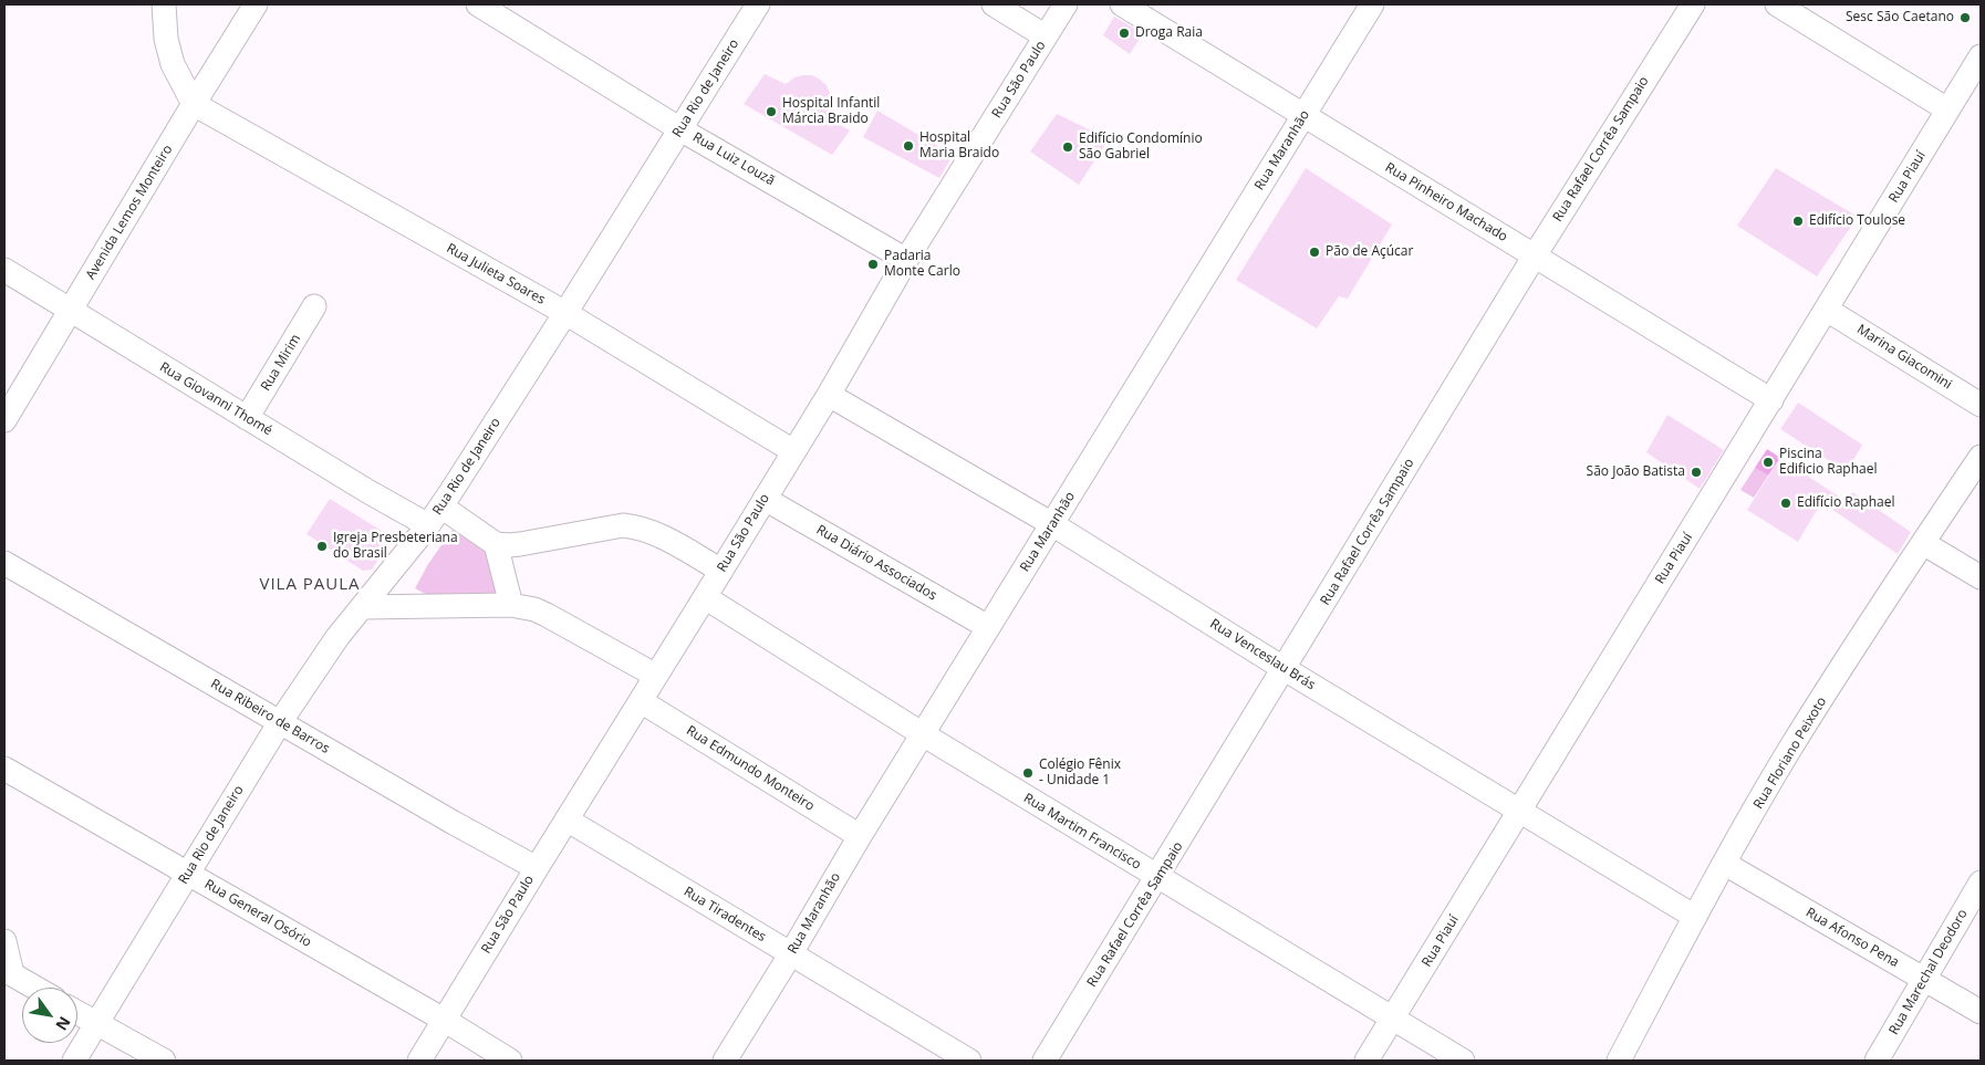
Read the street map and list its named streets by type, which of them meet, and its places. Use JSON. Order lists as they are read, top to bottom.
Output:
{
  "streets": {
    "street": [
      "Rua São Paulo",
      "Rua Rio de Janeiro",
      "Rua Rafael Corrêa Sampaio",
      "Rua Maranhão",
      "Rua Luiz Louzã",
      "Rua Piauí",
      "Rua Pinheiro Machado",
      "Avenida Lemos Monteiro",
      "Rua Julieta Soares",
      "Marina Giacomini",
      "Rua Mirim",
      "Rua Giovanni Thomé",
      "Rua Diário Associados",
      "Rua Venceslau Brás",
      "Rua Ribeiro de Barros",
      "Rua Floriano Peixoto",
      "Rua Edmundo Monteiro",
      "Rua Martim Francisco",
      "Rua General Osório",
      "Rua Tiradentes",
      "Rua Afonso Pena",
      "Rua Marechal Deodoro"
    ]
  },
  "crossings": [
    ["Rua São Paulo", "Rua Luiz Louzã"],
    ["Rua São Paulo", "Rua Julieta Soares"],
    ["Rua São Paulo", "Rua Diário Associados"],
    ["Rua São Paulo", "Rua Venceslau Brás"],
    ["Rua São Paulo", "Rua Ribeiro de Barros"],
    ["Rua São Paulo", "Rua Edmundo Monteiro"],
    ["Rua São Paulo", "Rua Martim Francisco"],
    ["Rua São Paulo", "Rua General Osório"],
    ["Rua São Paulo", "Rua Tiradentes"],
    ["Rua Rio de Janeiro", "Rua Luiz Louzã"],
    ["Rua Rio de Janeiro", "Rua Julieta Soares"],
    ["Rua Rio de Janeiro", "Rua Giovanni Thomé"],
    ["Rua Rio de Janeiro", "Rua Ribeiro de Barros"],
    ["Rua Rio de Janeiro", "Rua General Osório"],
    ["Rua Rafael Corrêa Sampaio", "Rua Pinheiro Machado"],
    ["Rua Rafael Corrêa Sampaio", "Rua Venceslau Brás"],
    ["Rua Rafael Corrêa Sampaio", "Rua Martim Francisco"],
    ["Rua Maranhão", "Rua Pinheiro Machado"],
    ["Rua Maranhão", "Rua Diário Associados"],
    ["Rua Maranhão", "Rua Venceslau Brás"],
    ["Rua Maranhão", "Rua Edmundo Monteiro"],
    ["Rua Maranhão", "Rua Martim Francisco"],
    ["Rua Maranhão", "Rua Tiradentes"],
    ["Rua Piauí", "Rua Pinheiro Machado"],
    ["Rua Piauí", "Marina Giacomini"],
    ["Rua Piauí", "Rua Venceslau Brás"],
    ["Rua Piauí", "Rua Martim Francisco"],
    ["Avenida Lemos Monteiro", "Rua Julieta Soares"],
    ["Avenida Lemos Monteiro", "Rua Giovanni Thomé"],
    ["Rua Mirim", "Rua Giovanni Thomé"],
    ["Rua Venceslau Brás", "Rua Floriano Peixoto"],
    ["Rua Floriano Peixoto", "Rua Afonso Pena"],
    ["Rua Afonso Pena", "Rua Marechal Deodoro"]
  ],
  "districts": ["VILA PAULA"],
  "places": [
    "Sesc São Caetano",
    "Droga Raia",
    "Hospital Infantil Márcia Braido",
    "Hospital Maria Braido",
    "Edifício Condomínio São Gabriel",
    "Edifício Toulose",
    "Pão de Açúcar",
    "Padaria Monte Carlo",
    "Piscina Edificio Raphael",
    "São João Batista",
    "Edifício Raphael",
    "Igreja Presbeteriana do Brasil",
    "Colégio Fênix - Unidade 1"
  ],
  "north": "bottom right"
}
